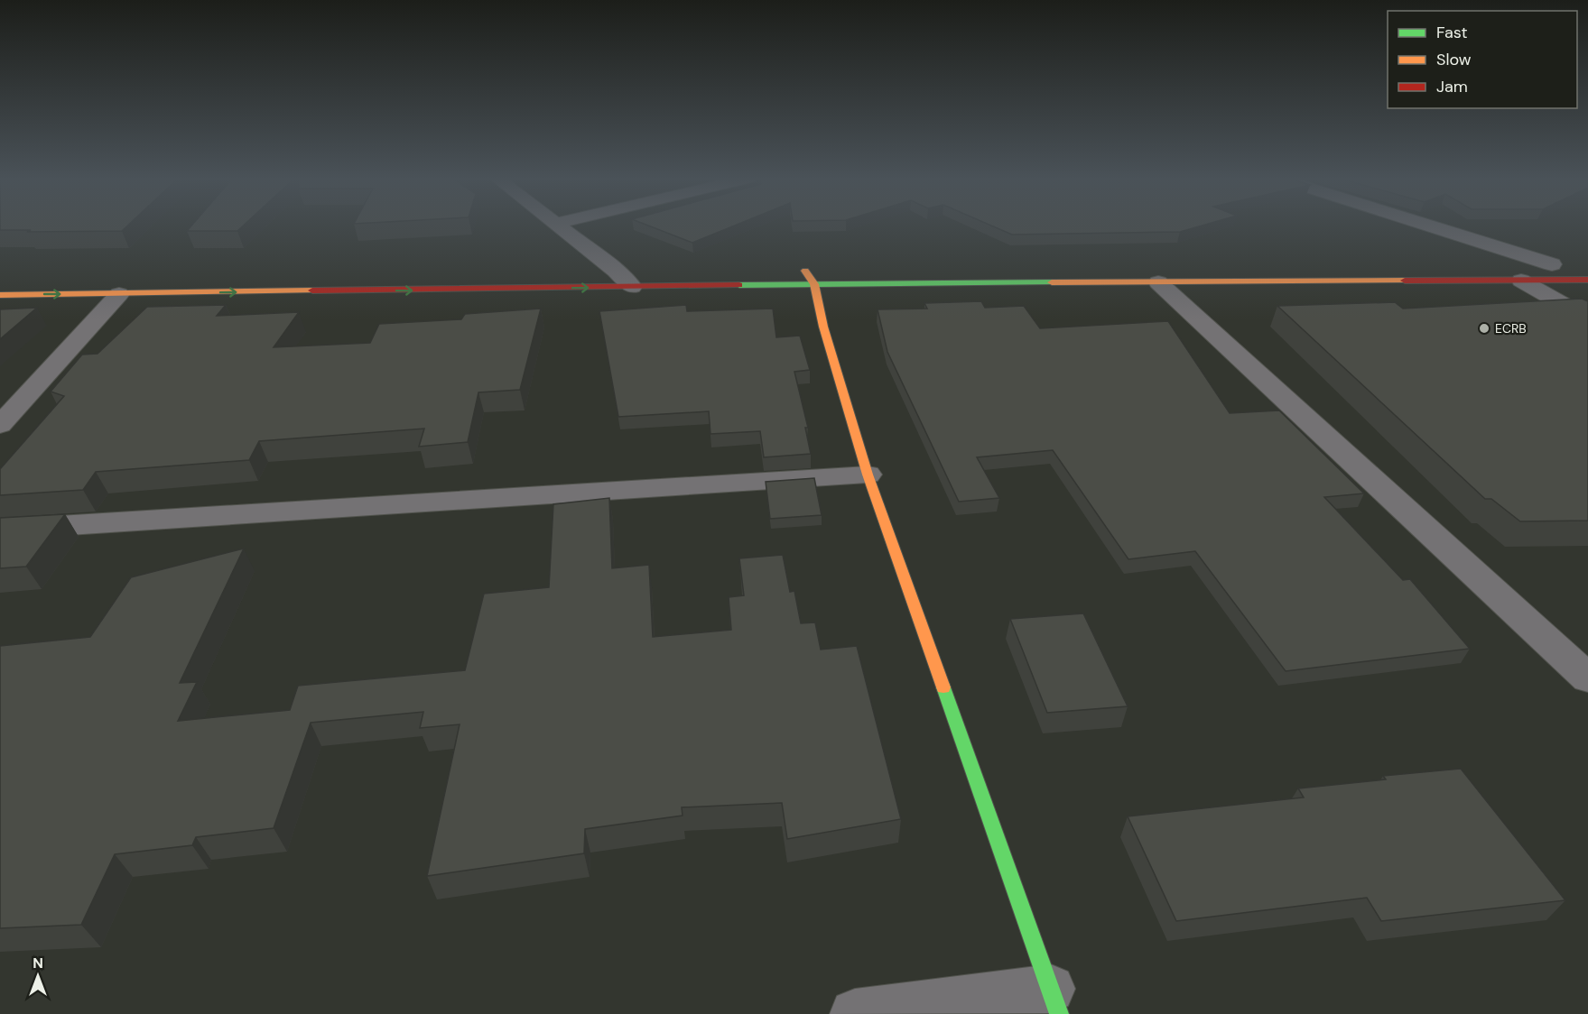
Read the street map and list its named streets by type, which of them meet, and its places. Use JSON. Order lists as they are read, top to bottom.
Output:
{
  "places": ["ECRB"],
  "legend": ["Fast", "Slow", "Jam"],
  "north": "top"
}
